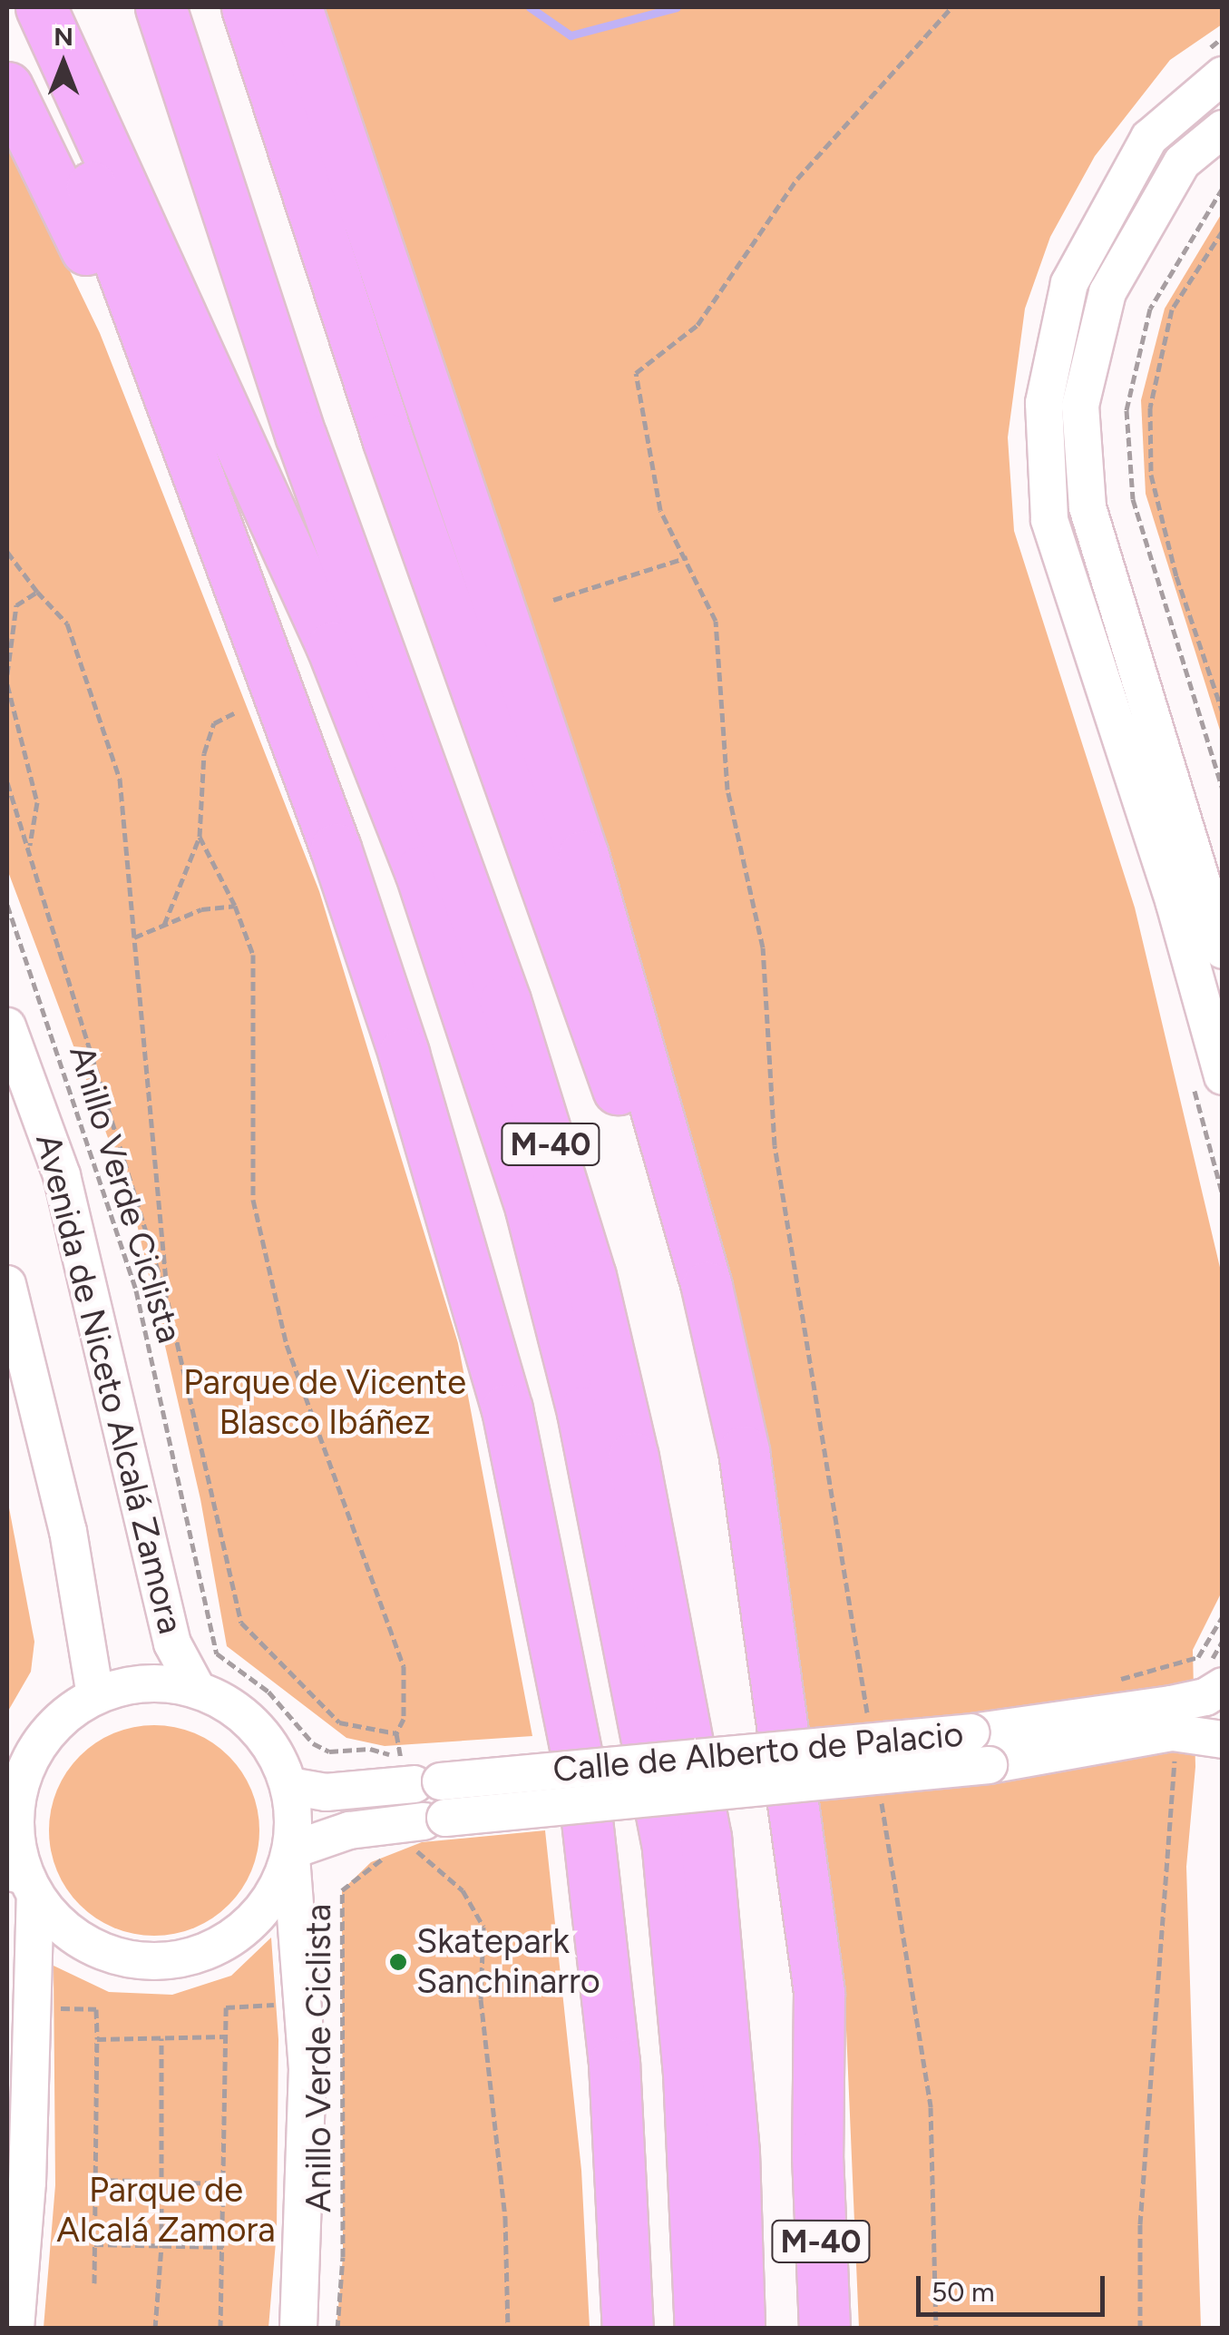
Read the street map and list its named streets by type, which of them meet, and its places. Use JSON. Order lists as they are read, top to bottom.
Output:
{
  "streets": {
    "highway": ["M-40"],
    "street": ["Avenida de Niceto Alcalá Zamora", "Calle de Alberto de Palacio"],
    "path": ["Anillo Verde Ciclista"]
  },
  "crossings": [
    ["Anillo Verde Ciclista", "Calle de Alberto de Palacio"],
    ["Avenida de Niceto Alcalá Zamora", "Calle de Alberto de Palacio"]
  ],
  "parks": ["Parque de Vicente Blasco Ibáñez", "Parque de Alcalá Zamora"],
  "places": ["Skatepark Sanchinarro"],
  "scale_bar": "50 m",
  "north": "top"
}
